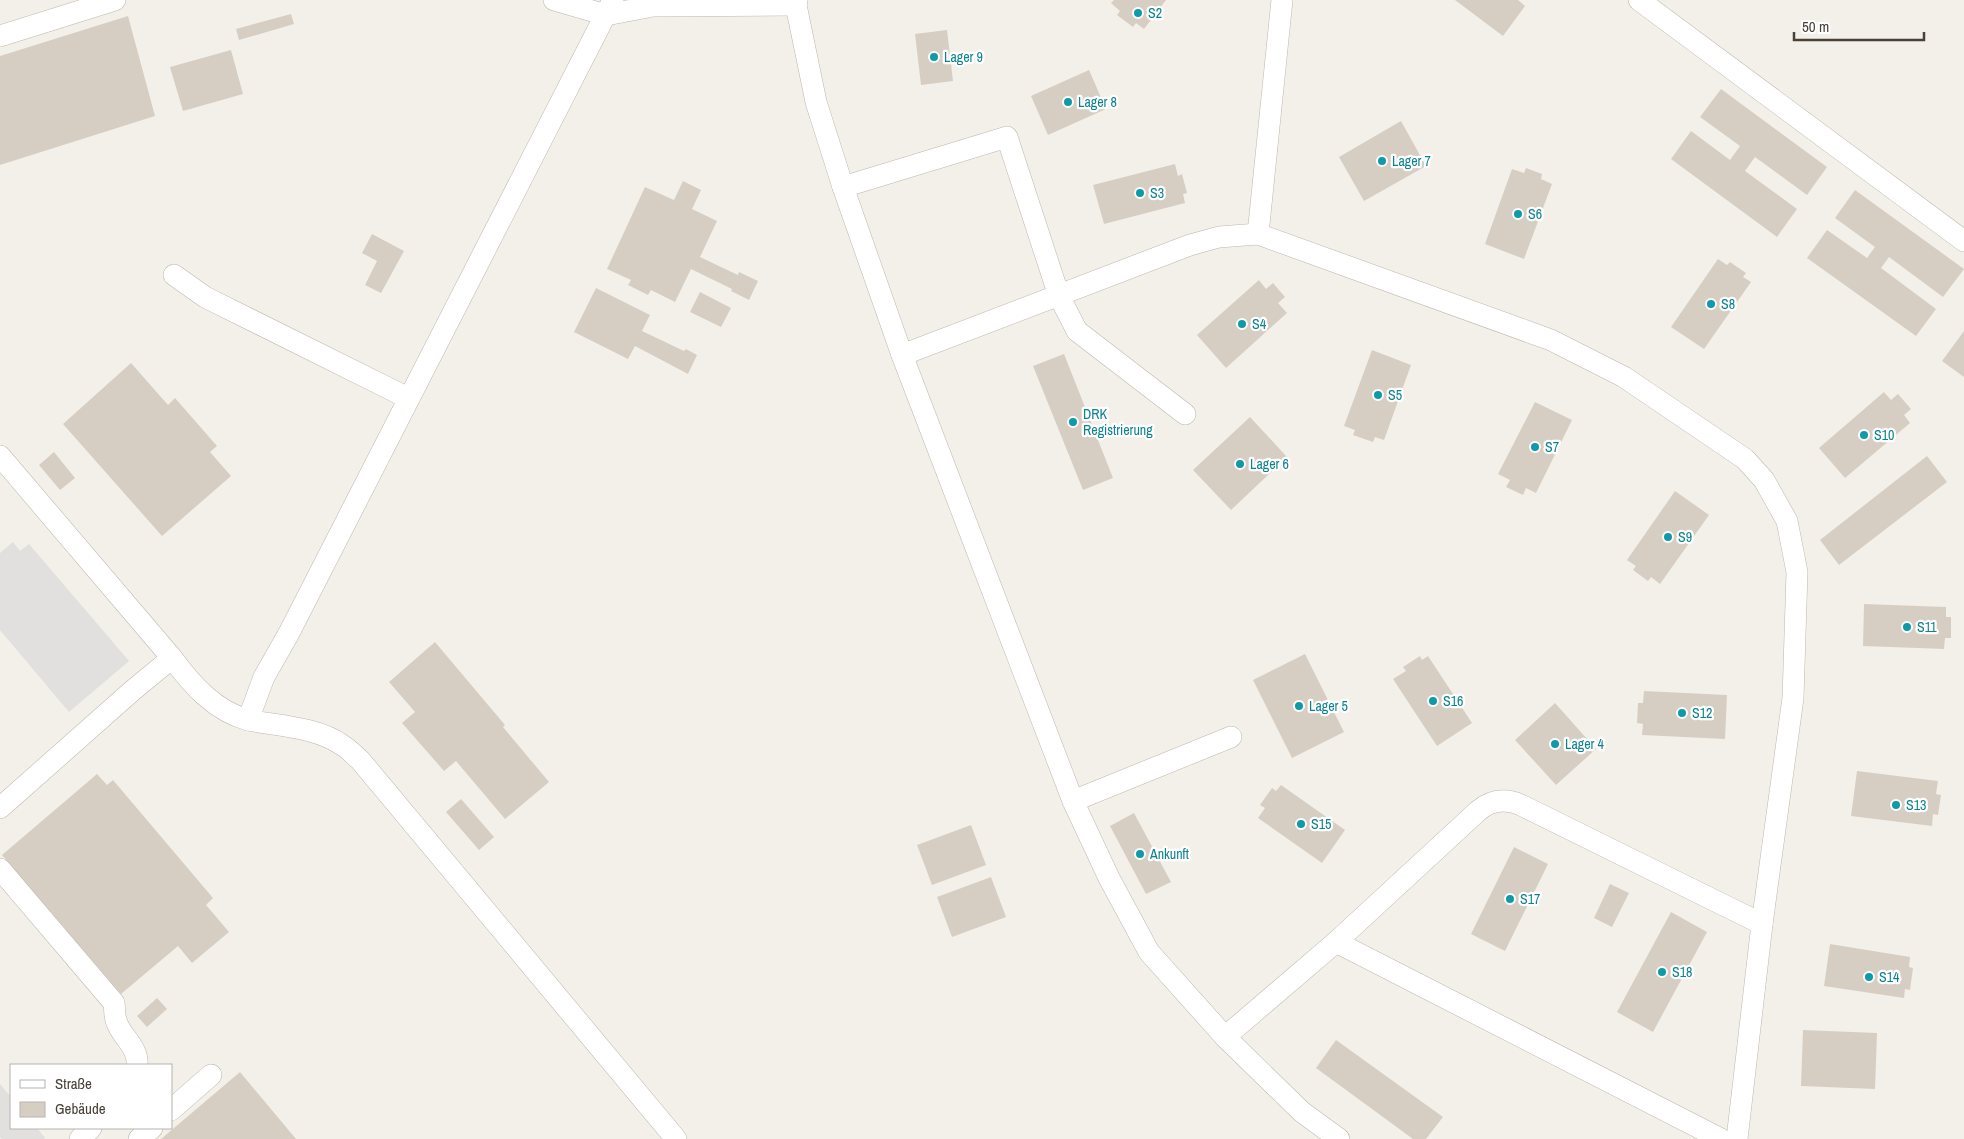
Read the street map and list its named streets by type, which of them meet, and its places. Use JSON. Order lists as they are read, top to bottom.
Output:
{
  "places": [
    "S2",
    "Lager 9",
    "Lager 8",
    "Lager 7",
    "S3",
    "S6",
    "S8",
    "S4",
    "S5",
    "DRK Registrierung",
    "S10",
    "S7",
    "Lager 6",
    "S9",
    "S11",
    "S16",
    "Lager 5",
    "S12",
    "Lager 4",
    "S13",
    "S15",
    "Ankunft",
    "S17",
    "S18",
    "S14"
  ],
  "legend": ["Straße", "Gebäude"],
  "scale_bar": "50 m"
}
